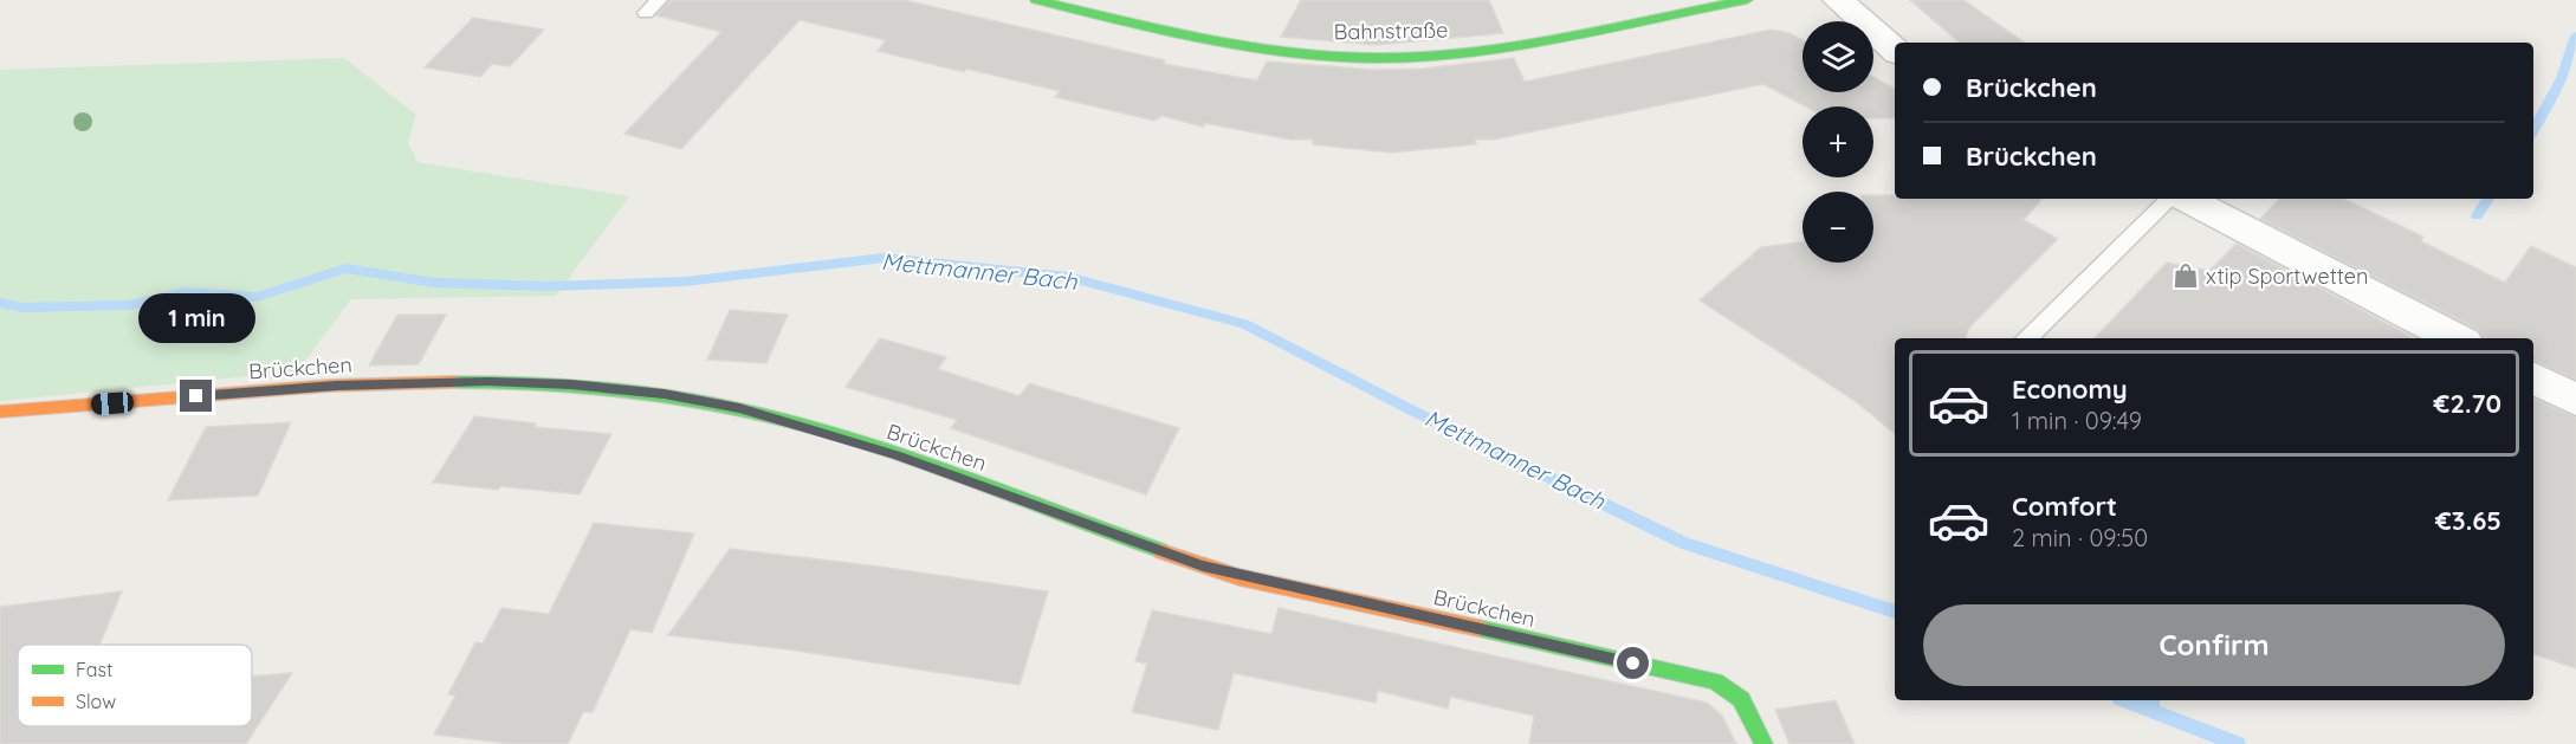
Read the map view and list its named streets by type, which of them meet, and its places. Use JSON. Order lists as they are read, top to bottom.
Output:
{
  "streets": {
    "street": ["Bahnstraße", "Brückchen"]
  },
  "water": ["Mettmanner Bach"],
  "places": {
    "shop": ["xtip Sportwetten"]
  },
  "legend": ["Fast", "Slow"],
  "page": {
    "map_buttons": ["+", "−"],
    "banner": ["Brückchen", "Brückchen"],
    "bubble": "1 min",
    "list": [
      {
        "name": "Economy",
        "note": "1 min · 09:49",
        "value": "€2.70"
      },
      {
        "name": "Comfort",
        "note": "2 min · 09:50",
        "value": "€3.65"
      }
    ],
    "buttons": "Confirm"
  }
}
